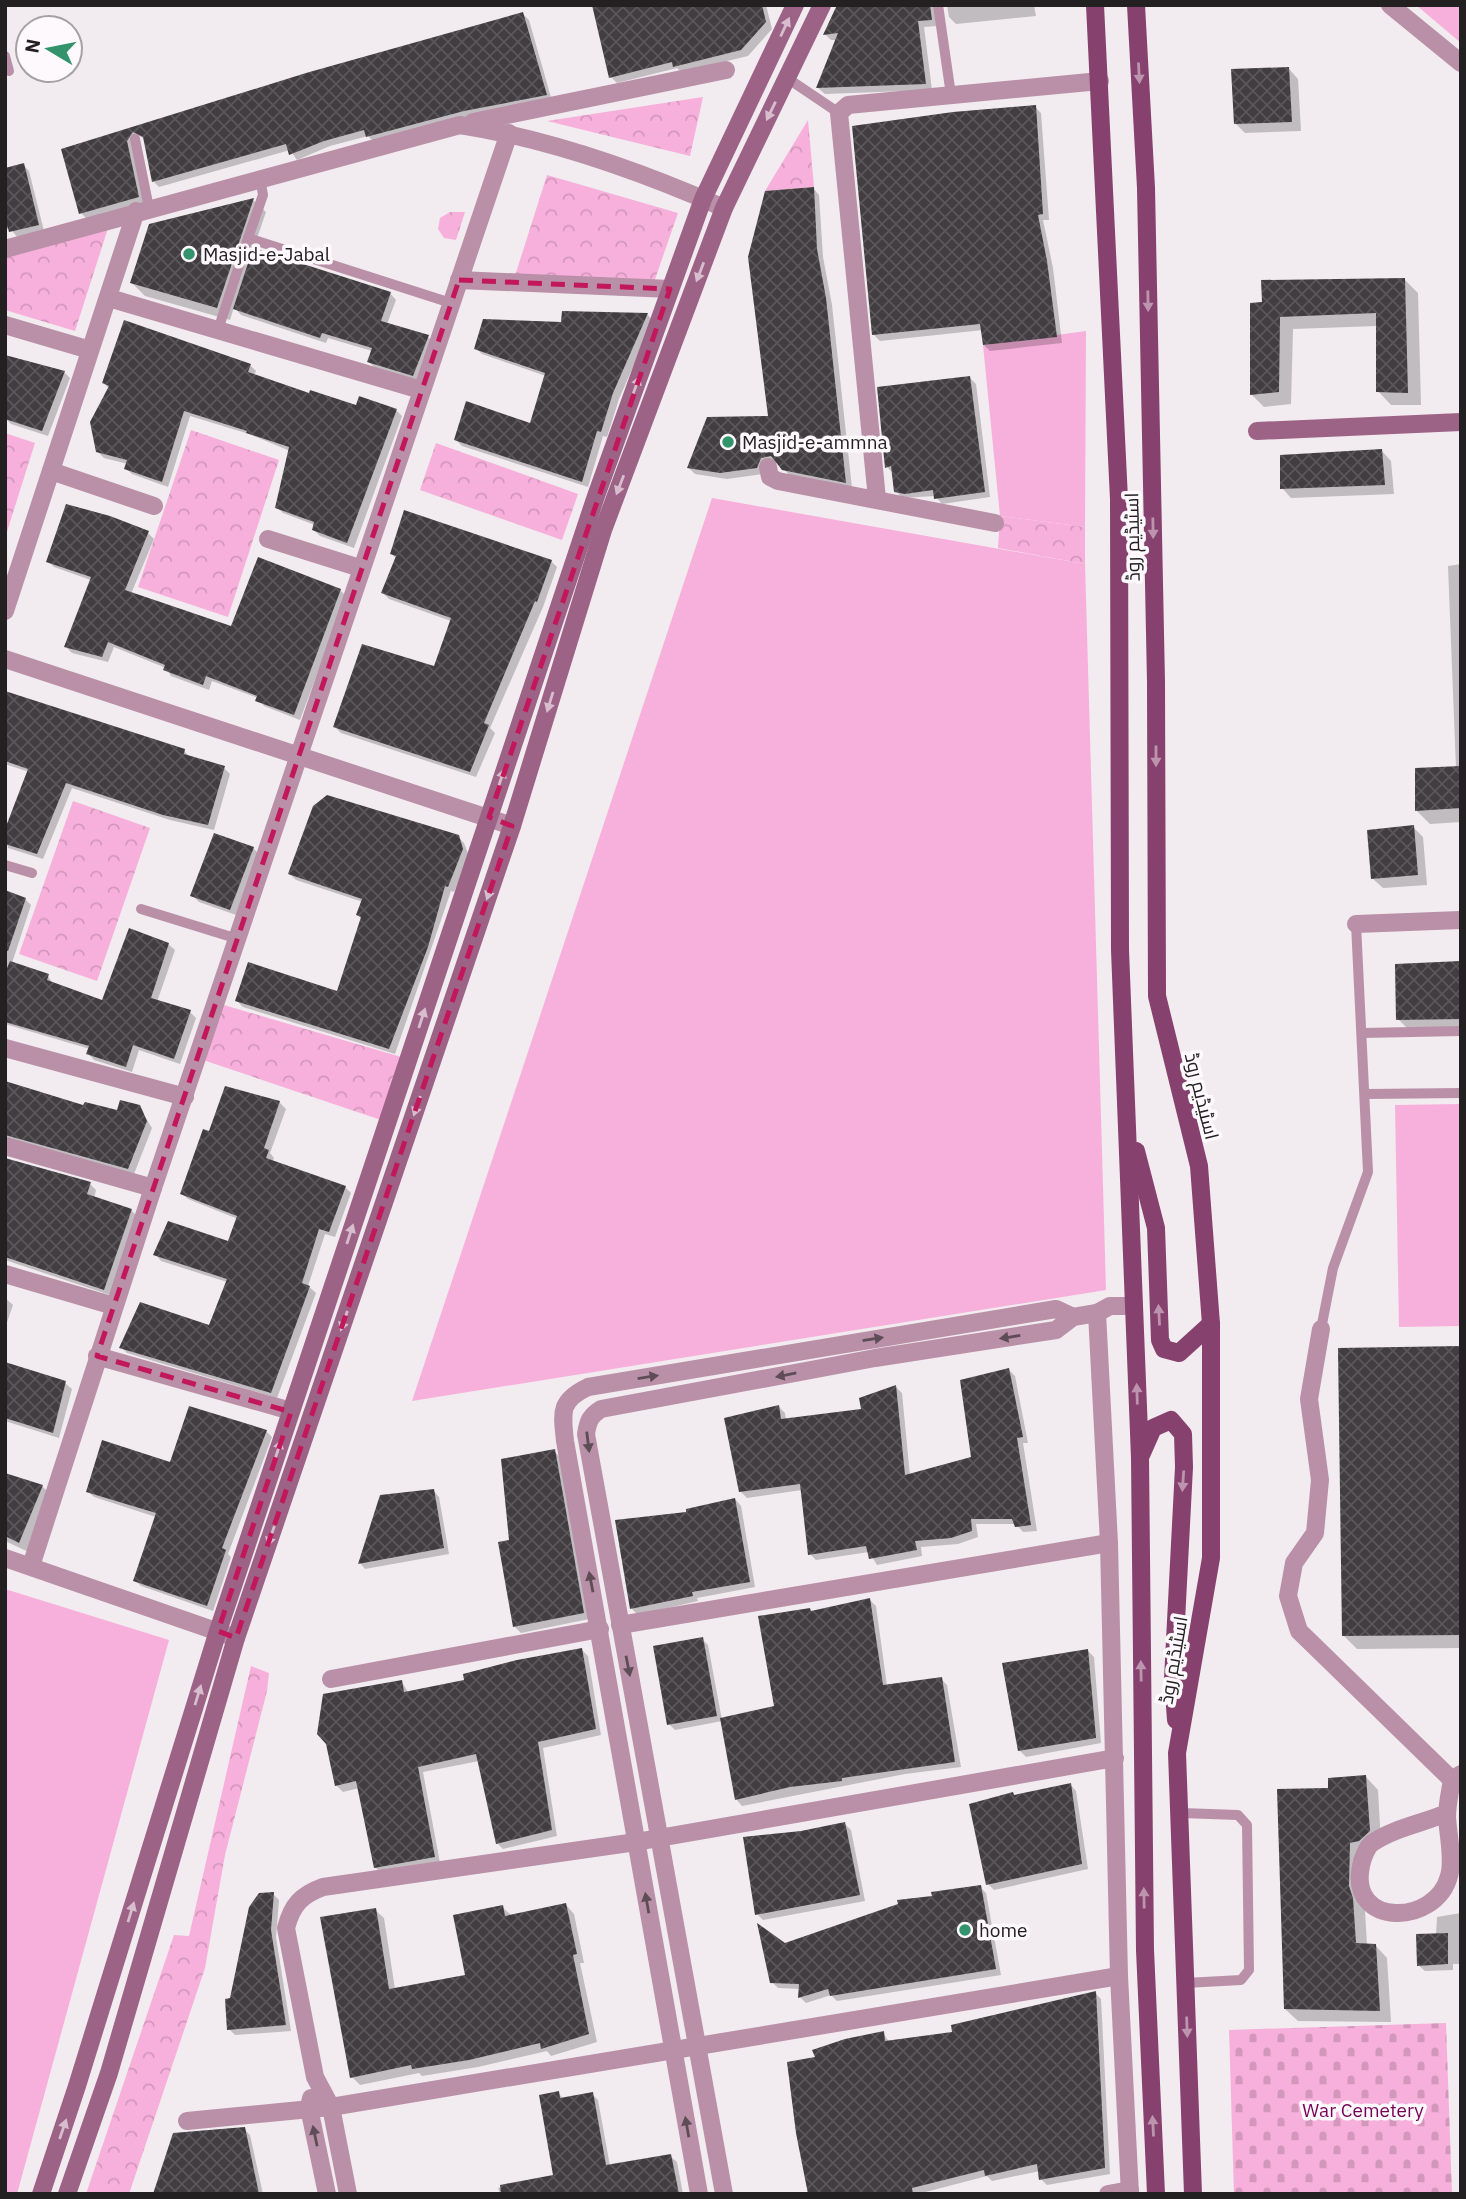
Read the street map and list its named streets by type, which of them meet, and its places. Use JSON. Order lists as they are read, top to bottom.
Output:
{
  "streets": {
    "main road": ["اسٹیڈیم روڈ"]
  },
  "parks": ["War Cemetery"],
  "places": ["Masjid-e-Jabal", "Masjid-e-ammna", "home"],
  "north": "left"
}
